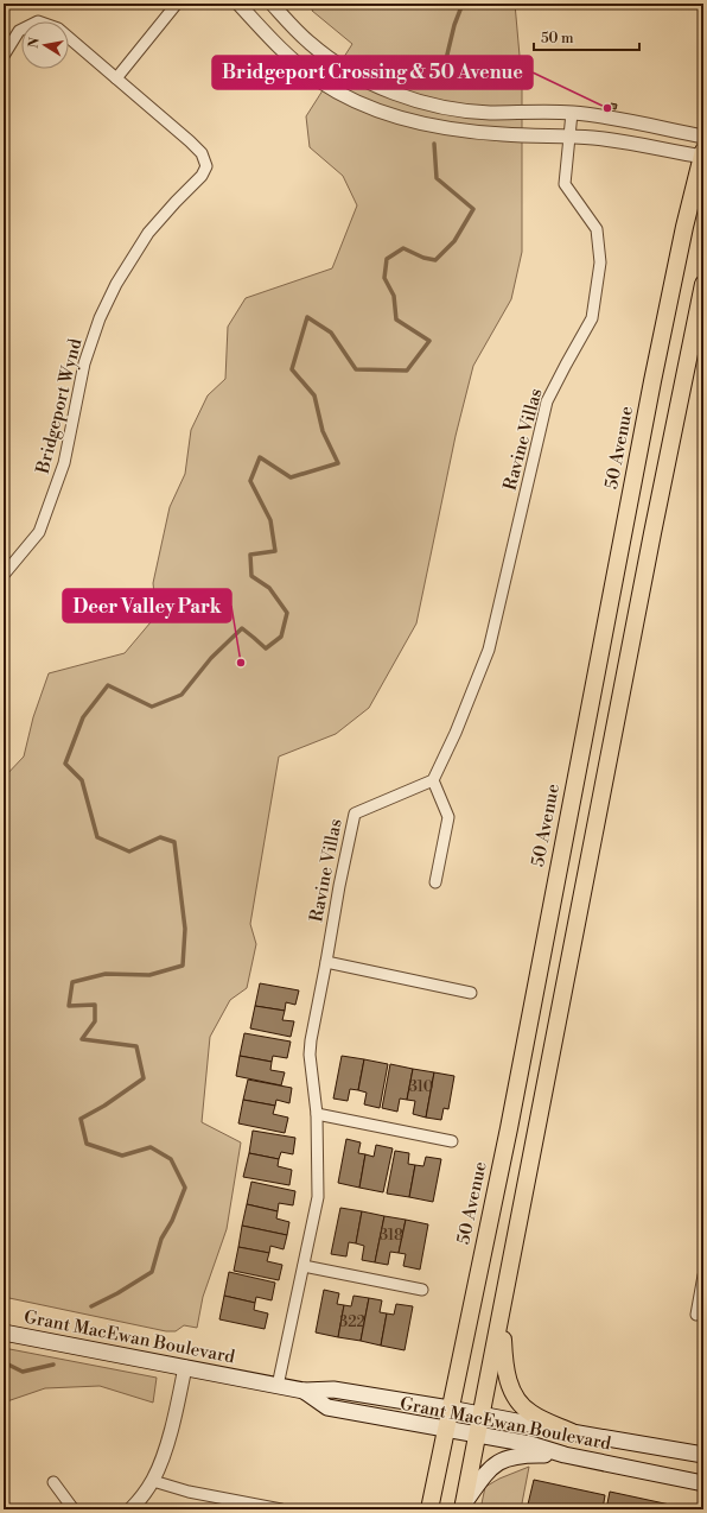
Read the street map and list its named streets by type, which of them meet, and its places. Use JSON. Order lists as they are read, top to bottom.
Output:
{
  "streets": {
    "main road": ["50 Avenue", "Grant MacEwan Boulevard"],
    "street": ["Bridgeport Wynd", "Ravine Villas"]
  },
  "crossings": [
    ["Ravine Villas", "Grant MacEwan Boulevard"],
    ["50 Avenue", "Grant MacEwan Boulevard"]
  ],
  "places": ["Bridgeport Crossing & 50 Avenue", "Deer Valley Park"],
  "house_numbers": ["310", "318", "322"],
  "scale_bar": "50 m",
  "north": "left"
}
